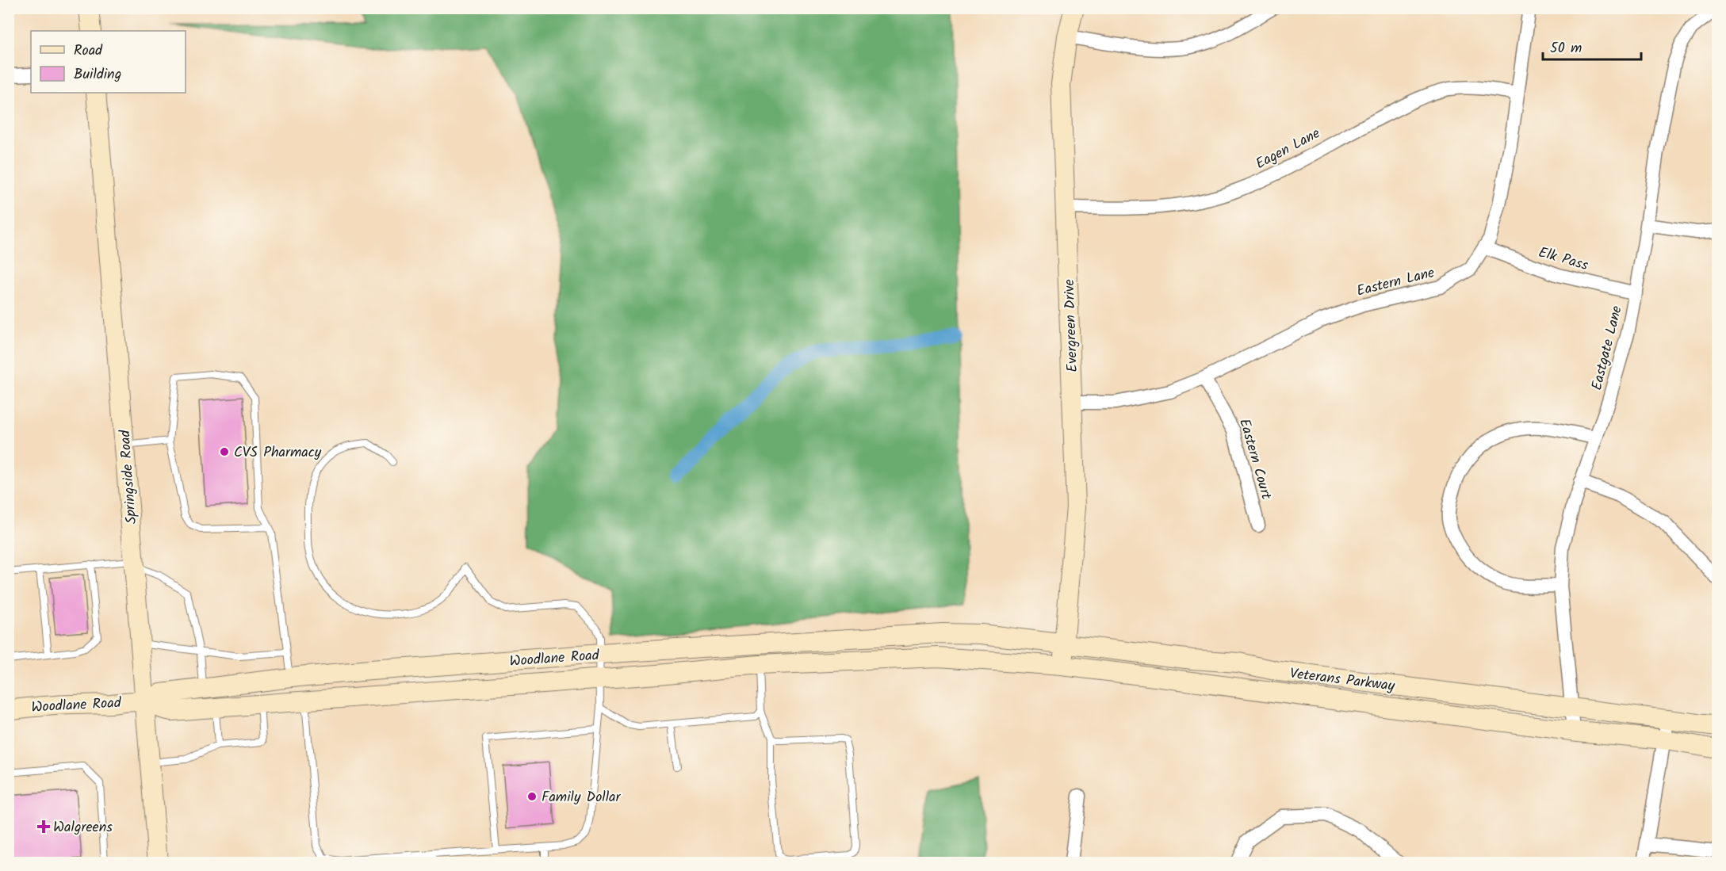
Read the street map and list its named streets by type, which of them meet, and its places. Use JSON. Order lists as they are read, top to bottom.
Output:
{
  "streets": {
    "main road": [
      "Evergreen Drive",
      "Springside Road",
      "Woodlane Road",
      "Veterans Parkway"
    ],
    "street": [
      "Eagen Lane",
      "Elk Pass",
      "Eastern Lane",
      "Eastgate Lane",
      "Eastern Court"
    ]
  },
  "crossings": [
    ["Eagen Lane", "Eastern Lane"],
    ["Eagen Lane", "Evergreen Drive"],
    ["Elk Pass", "Eastern Lane"],
    ["Elk Pass", "Eastgate Lane"],
    ["Eastern Lane", "Evergreen Drive"],
    ["Eastern Lane", "Eastern Court"],
    ["Evergreen Drive", "Veterans Parkway"],
    ["Eastgate Lane", "Veterans Parkway"],
    ["Springside Road", "Woodlane Road"],
    ["Woodlane Road", "Veterans Parkway"]
  ],
  "places": {
    "other": ["CVS Pharmacy", "Family Dollar"],
    "health": ["Walgreens"]
  },
  "legend": ["Road", "Building"],
  "scale_bar": "50 m"
}
